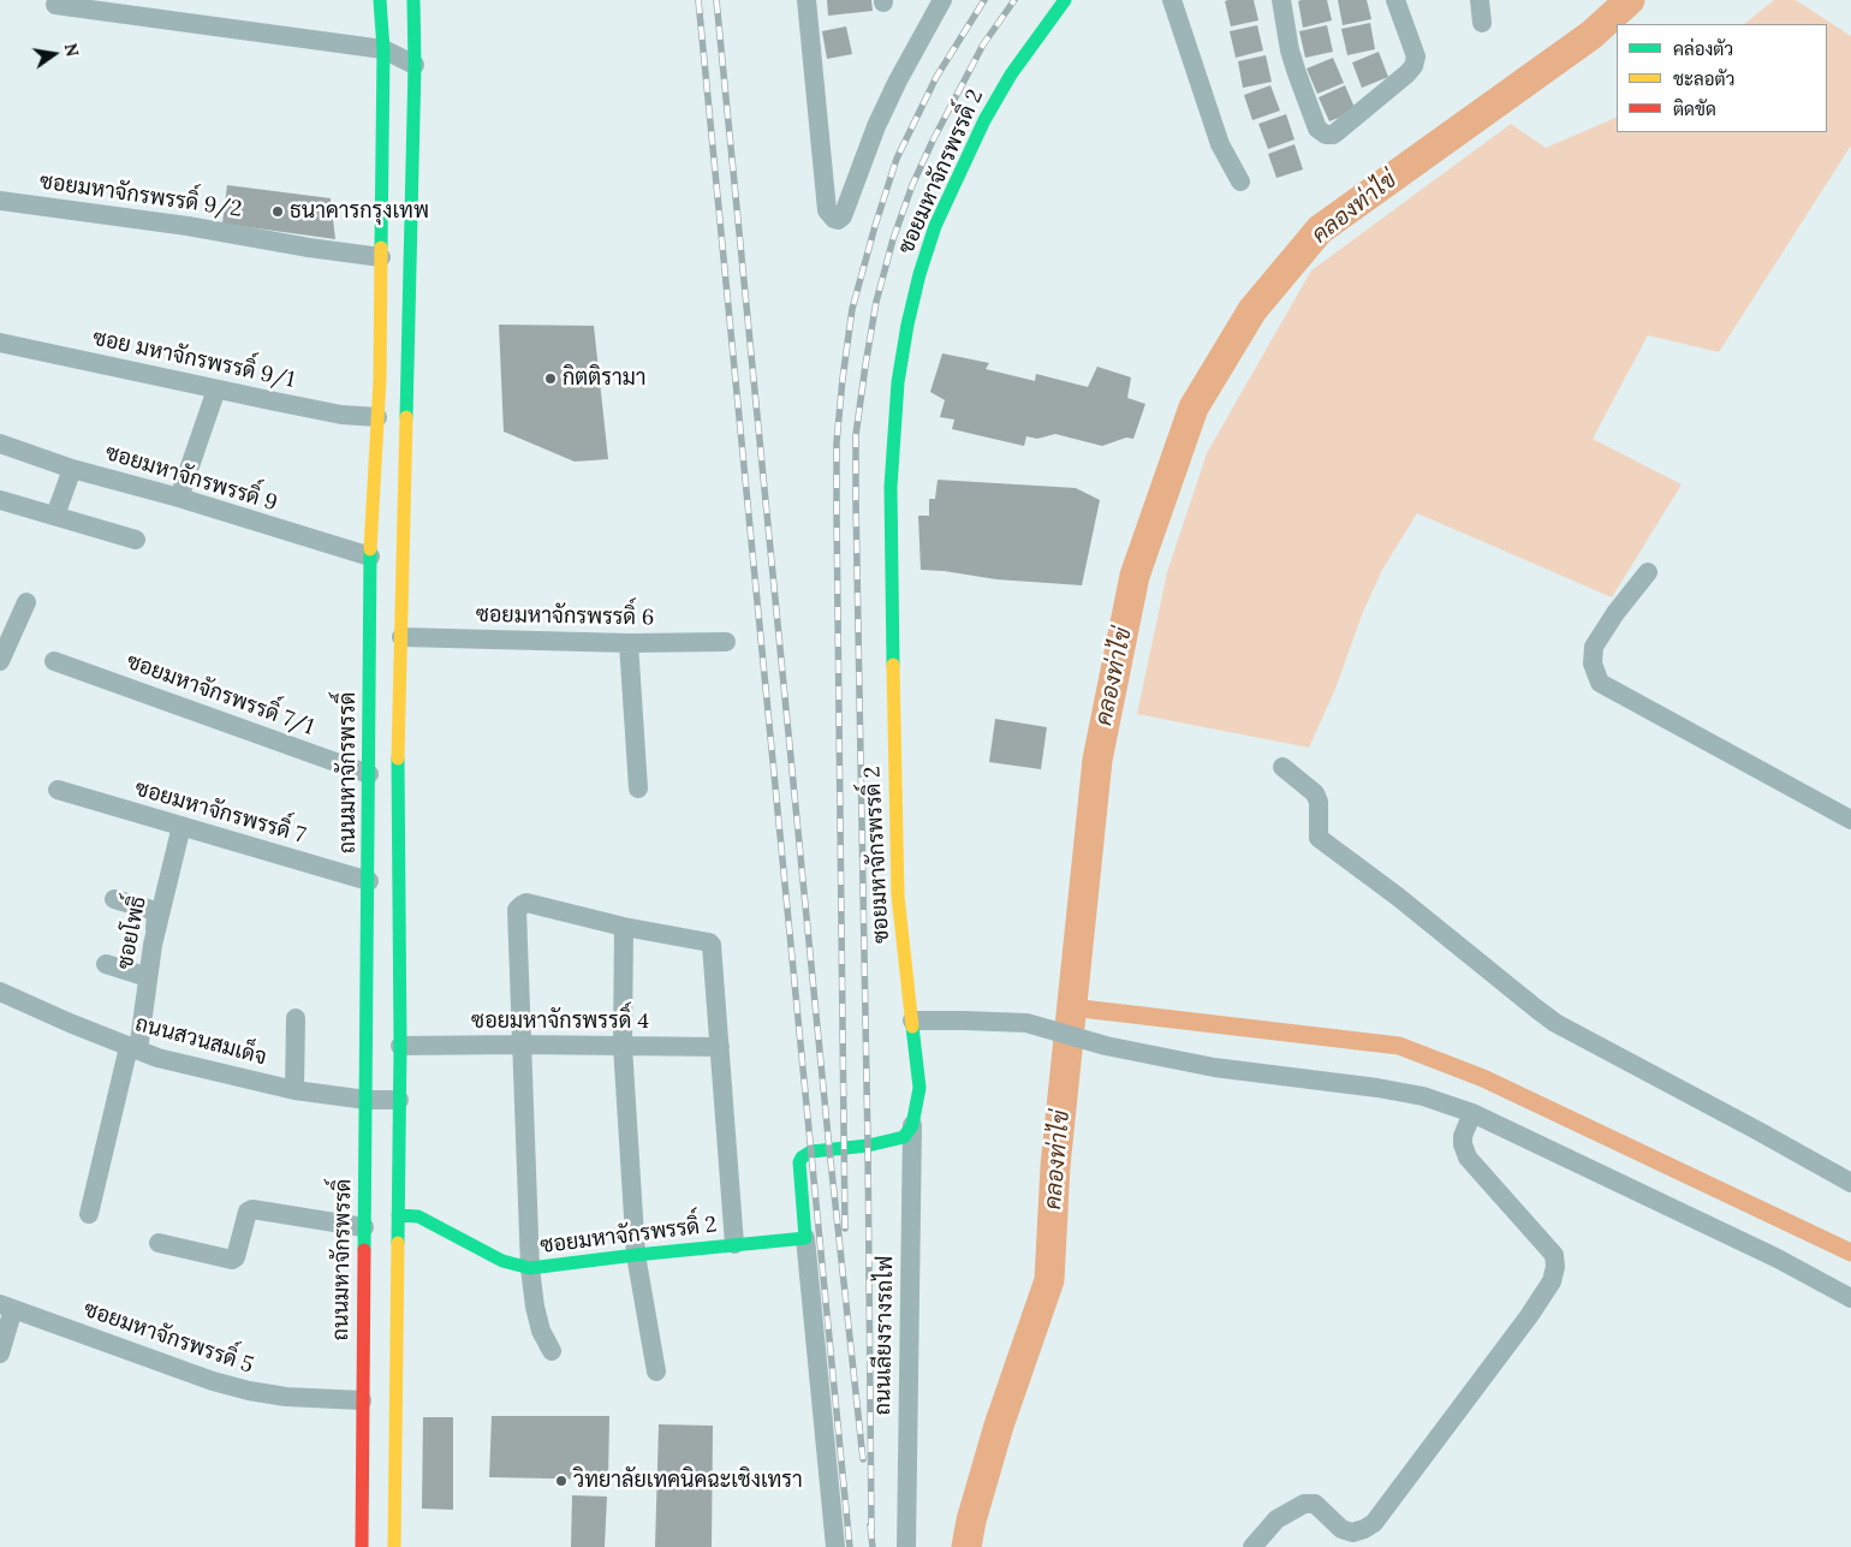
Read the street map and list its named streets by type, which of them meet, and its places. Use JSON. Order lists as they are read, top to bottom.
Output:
{
  "streets": {
    "main road": ["ซอยมหาจักรพรรดิ์ 2", "ถนนมหาจักรพรรดิ์"],
    "street": [
      "ซอยมหาจักรพรรดิ์ 9/2",
      "ซอย มหาจักรพรรดิ์ 9/1",
      "ซอยมหาจักรพรรดิ์ 9",
      "ซอยมหาจักรพรรดิ์ 6",
      "ซอยมหาจักรพรรดิ์ 7/1",
      "ซอยมหาจักรพรรดิ์ 7",
      "ซอยโพธิ์",
      "ซอยมหาจักรพรรดิ์ 4",
      "ถนนสวนสมเด็จ",
      "ถนนเลียงรางรถไฟ",
      "ซอยมหาจักรพรรดิ์ 5"
    ]
  },
  "crossings": [
    ["ซอยมหาจักรพรรดิ์ 2", "ถนนเลียงรางรถไฟ"],
    ["ซอยมหาจักรพรรดิ์ 9/2", "ถนนมหาจักรพรรดิ์"],
    ["ซอย มหาจักรพรรดิ์ 9/1", "ถนนมหาจักรพรรดิ์"],
    ["ซอยมหาจักรพรรดิ์ 9", "ถนนมหาจักรพรรดิ์"],
    ["ซอยมหาจักรพรรดิ์ 7/1", "ถนนมหาจักรพรรดิ์"],
    ["ถนนมหาจักรพรรดิ์", "ซอยมหาจักรพรรดิ์ 7"],
    ["ถนนมหาจักรพรรดิ์", "ถนนสวนสมเด็จ"],
    ["ถนนมหาจักรพรรดิ์", "ซอยมหาจักรพรรดิ์ 5"],
    ["ซอยมหาจักรพรรดิ์ 7", "ซอยโพธิ์"],
    ["ซอยโพธิ์", "ถนนสวนสมเด็จ"]
  ],
  "water": ["คลองท่าไข่"],
  "places": ["ธนาคารกรุงเทพ", "กิตติรามา", "วิทยาลัยเทคนิคฉะเชิงเทรา"],
  "legend": ["คล่องตัว", "ชะลอตัว", "ติดขัด"],
  "north": "right"
}
